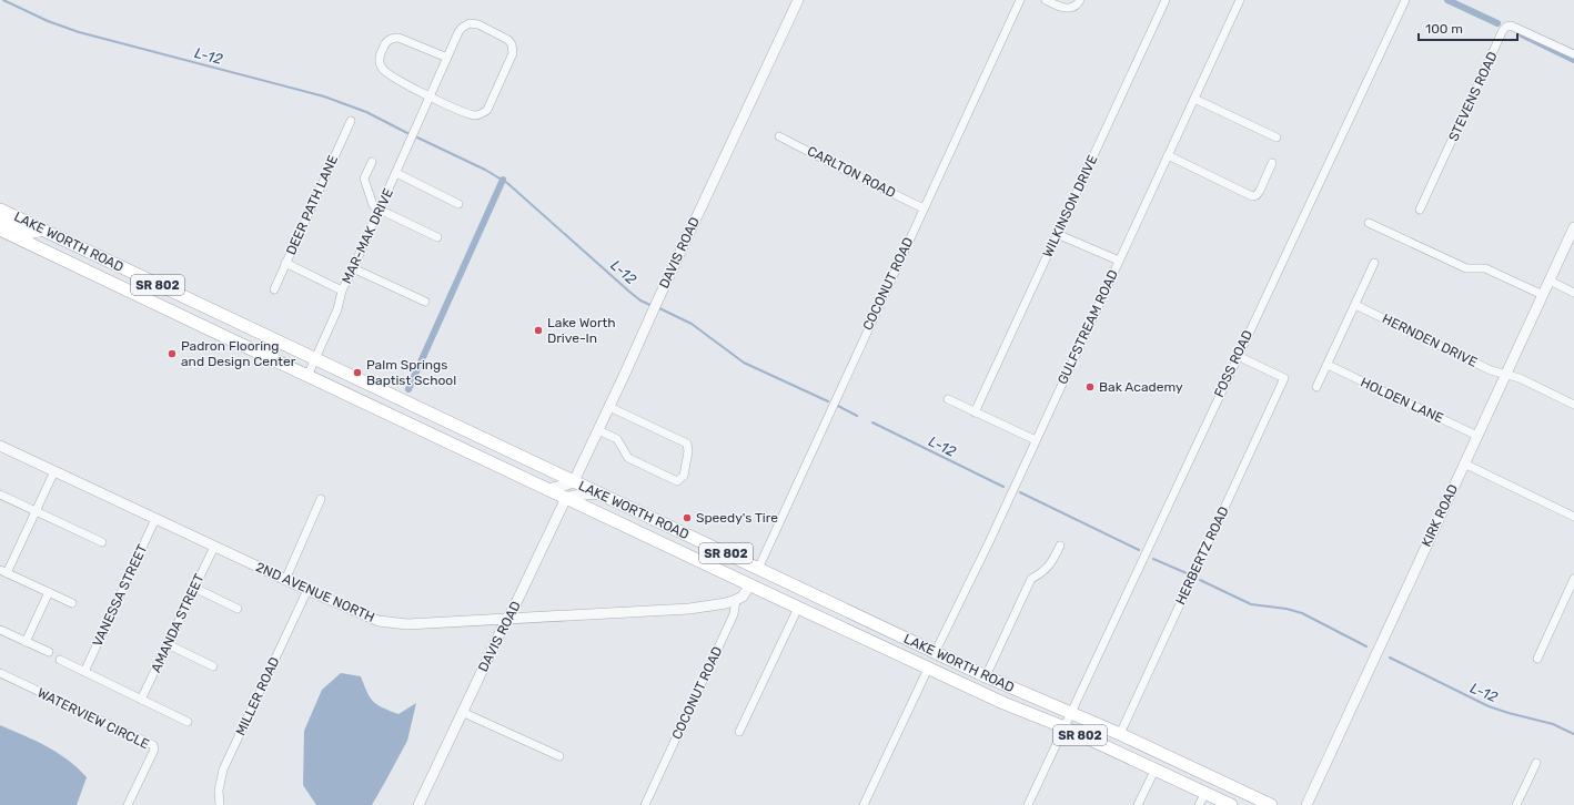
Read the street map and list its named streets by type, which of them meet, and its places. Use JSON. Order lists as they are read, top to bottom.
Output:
{
  "streets": {
    "main road": ["LAKE WORTH ROAD", "SR 802"],
    "street": [
      "STEVENS ROAD",
      "CARLTON ROAD",
      "DEER PATH LANE",
      "WILKINSON DRIVE",
      "MAR-MAK DRIVE",
      "DAVIS ROAD",
      "COCONUT ROAD",
      "GULFSTREAM ROAD",
      "HERNDEN DRIVE",
      "FOSS ROAD",
      "HOLDEN LANE",
      "KIRK ROAD",
      "HERBERTZ ROAD",
      "2ND AVENUE NORTH",
      "VANESSA STREET",
      "AMANDA STREET",
      "MILLER ROAD",
      "WATERVIEW CIRCLE"
    ]
  },
  "crossings": [
    ["CARLTON ROAD", "COCONUT ROAD"],
    ["MAR-MAK DRIVE", "LAKE WORTH ROAD"],
    ["LAKE WORTH ROAD", "DAVIS ROAD"],
    ["LAKE WORTH ROAD", "COCONUT ROAD"],
    ["LAKE WORTH ROAD", "GULFSTREAM ROAD"],
    ["LAKE WORTH ROAD", "FOSS ROAD"],
    ["LAKE WORTH ROAD", "HERBERTZ ROAD"],
    ["DAVIS ROAD", "2ND AVENUE NORTH"],
    ["COCONUT ROAD", "2ND AVENUE NORTH"],
    ["HERNDEN DRIVE", "KIRK ROAD"],
    ["FOSS ROAD", "HERBERTZ ROAD"],
    ["HOLDEN LANE", "KIRK ROAD"],
    ["2ND AVENUE NORTH", "VANESSA STREET"],
    ["2ND AVENUE NORTH", "AMANDA STREET"],
    ["2ND AVENUE NORTH", "MILLER ROAD"]
  ],
  "water": ["L-12"],
  "places": [
    "Lake Worth Drive-In",
    "Padron Flooring and Design Center",
    "Palm Springs Baptist School",
    "Bak Academy",
    "Speedy's Tire"
  ],
  "scale_bar": "100 m"
}
